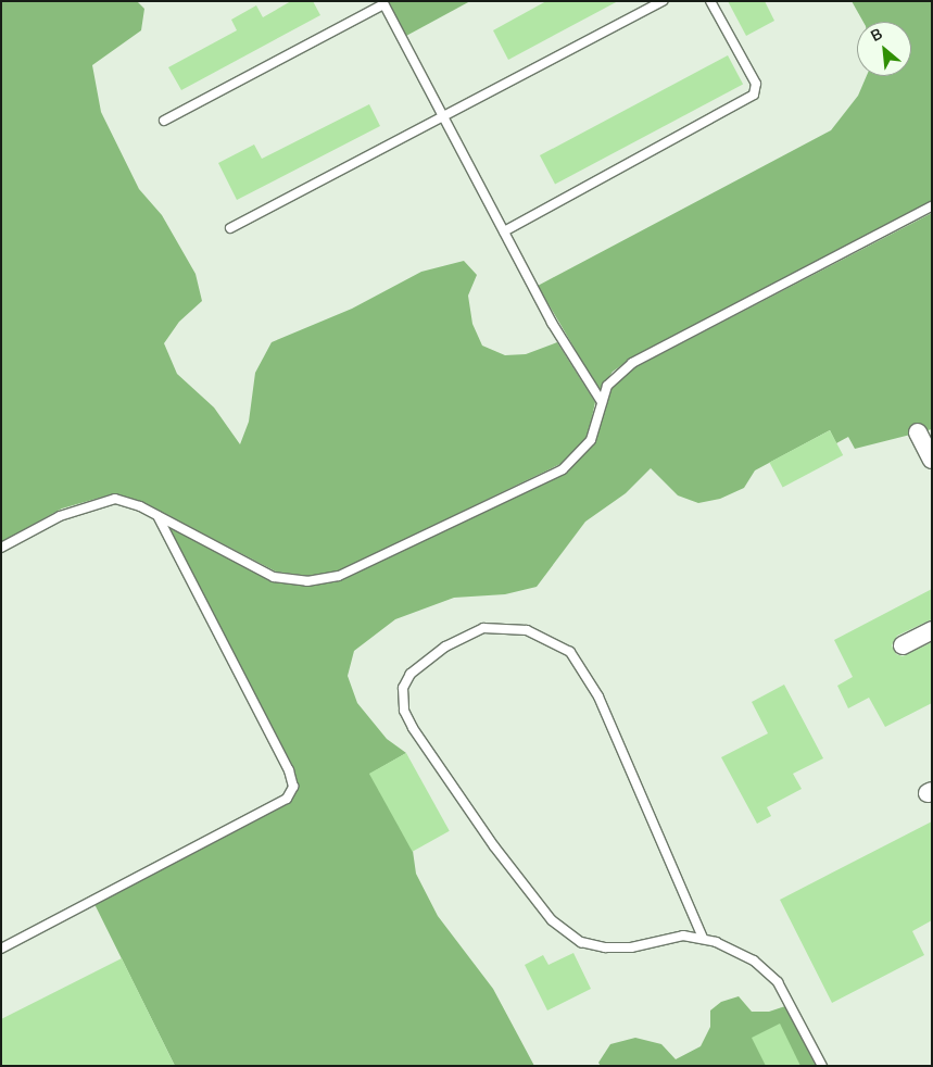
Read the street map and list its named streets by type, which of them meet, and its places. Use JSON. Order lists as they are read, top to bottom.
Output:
{
  "north": "top left"
}
